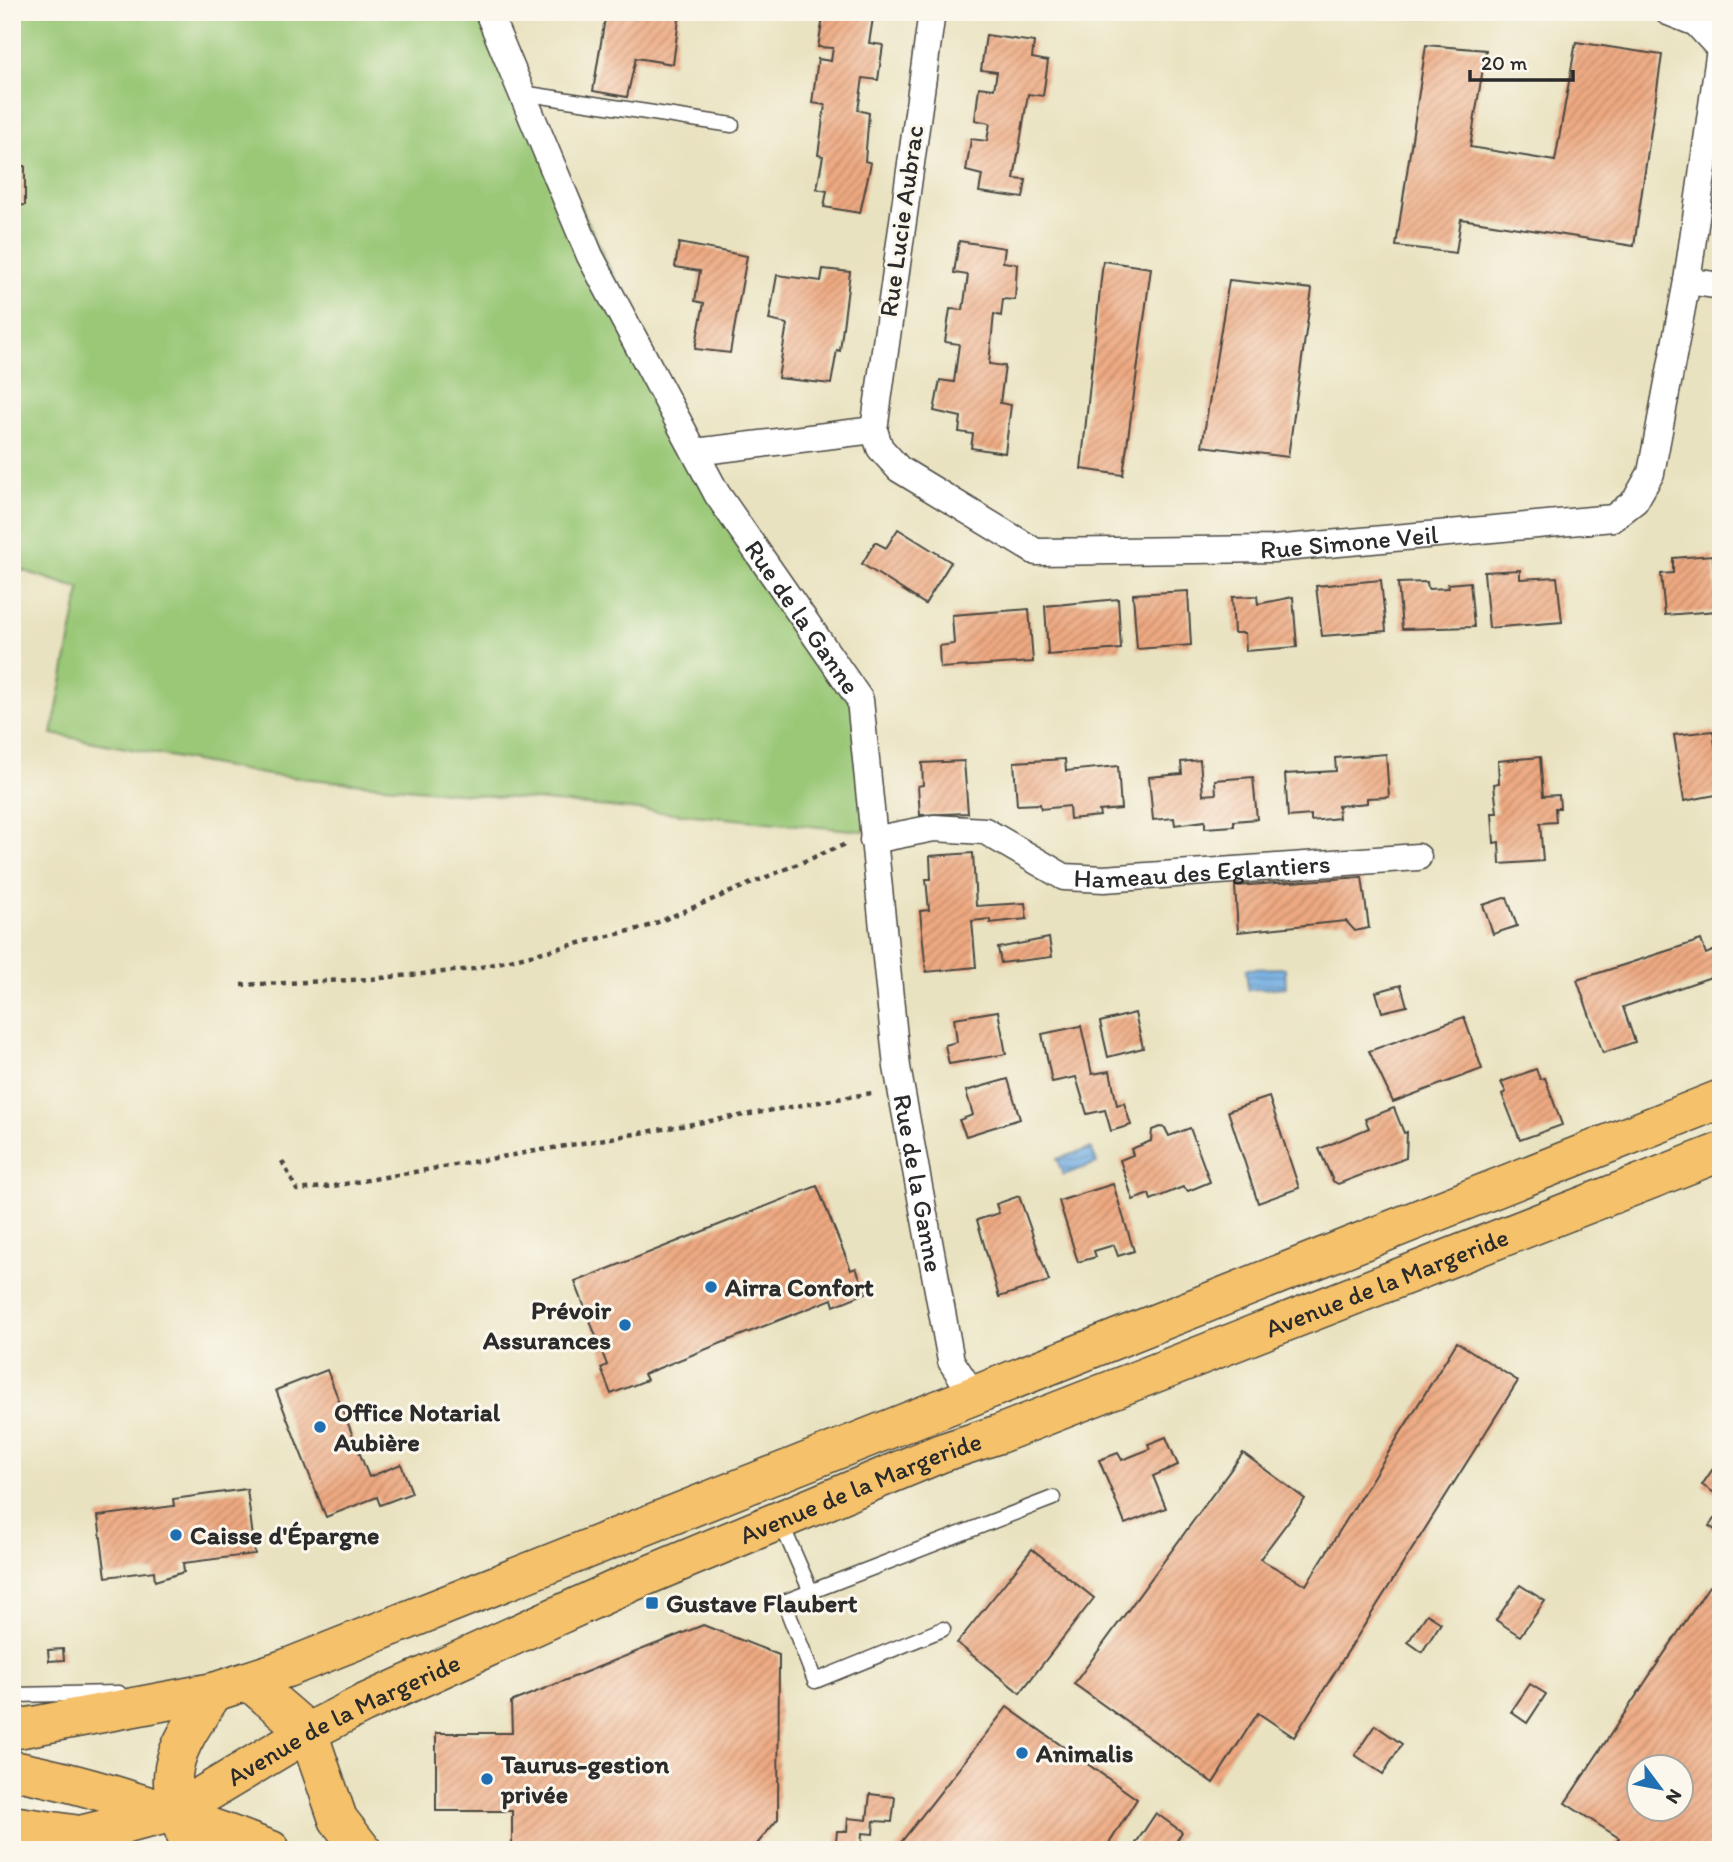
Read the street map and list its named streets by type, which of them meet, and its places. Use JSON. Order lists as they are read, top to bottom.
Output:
{
  "streets": {
    "main road": ["Avenue de la Margeride"],
    "street": [
      "Rue Lucie Aubrac",
      "Rue Simone Veil",
      "Rue de la Ganne",
      "Hameau des Eglantiers"
    ]
  },
  "crossings": [
    ["Rue Lucie Aubrac", "Rue Simone Veil"],
    ["Rue de la Ganne", "Hameau des Eglantiers"],
    ["Rue de la Ganne", "Avenue de la Margeride"]
  ],
  "places": {
    "other": [
      "Airra Confort",
      "Prévoir Assurances",
      "Office Notarial Aubière",
      "Caisse d'Épargne",
      "Animalis",
      "Taurus-gestion privée"
    ],
    "transit": ["Gustave Flaubert"]
  },
  "scale_bar": "20 m",
  "north": "bottom right"
}
